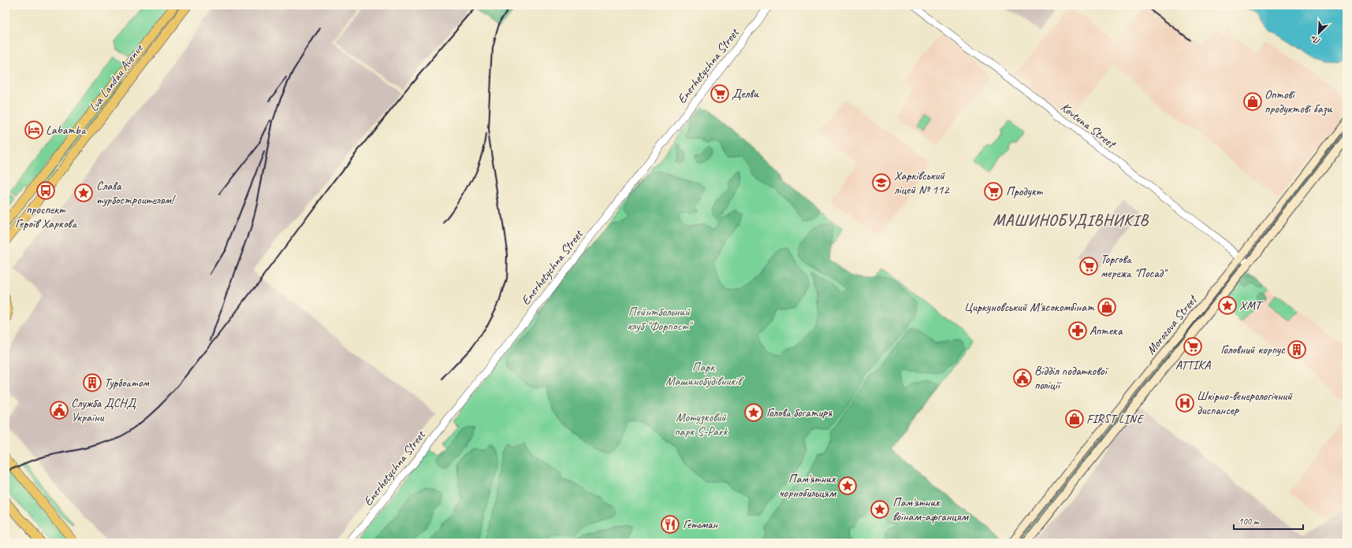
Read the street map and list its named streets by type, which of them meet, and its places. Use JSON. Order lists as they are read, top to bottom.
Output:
{
  "streets": {
    "main road": ["Lva Landau Avenue", "Morozova Street"],
    "street": ["Enerhetychna Street", "Kovtuna Street"]
  },
  "crossings": [
    ["Kovtuna Street", "Morozova Street"]
  ],
  "districts": ["МАШИНОБУДІВНИКІВ"],
  "parks": ["Пейнтбольний клуб \"Форпост\"", "Парк Машинобудівників", "Мотузковий парк S-Park"],
  "places": {
    "supermarket": [
      "Делви",
      "Продукт",
      "Торгова мережа \"Посад\"",
      "АТТІКА"
    ],
    "shop": ["Оптові продуктові бази", "Циркуновський М'ясокомбінат", "FIRST LINE"],
    "hotel": ["Labamba"],
    "school or university": ["Харківський ліцей № 112"],
    "bus stop": ["проспект Героїв Харкова"],
    "place": [
      "Слава турбостроителям!",
      "ХМТ",
      "Голова богатиря",
      "Пам'ятник чорнобильцям",
      "Пам'ятник воїнам-афганцям"
    ],
    "pharmacy": ["Аптека"],
    "building": ["Головний корпус", "Турбоатом"],
    "public building": ["Відділ податкової поліції", "Служба ДСНД України"],
    "hospital": ["Шкірно-венерологічний диспансер"],
    "restaurant": ["Гетьман"]
  },
  "scale_bar": "100 m",
  "north": "bottom left"
}
